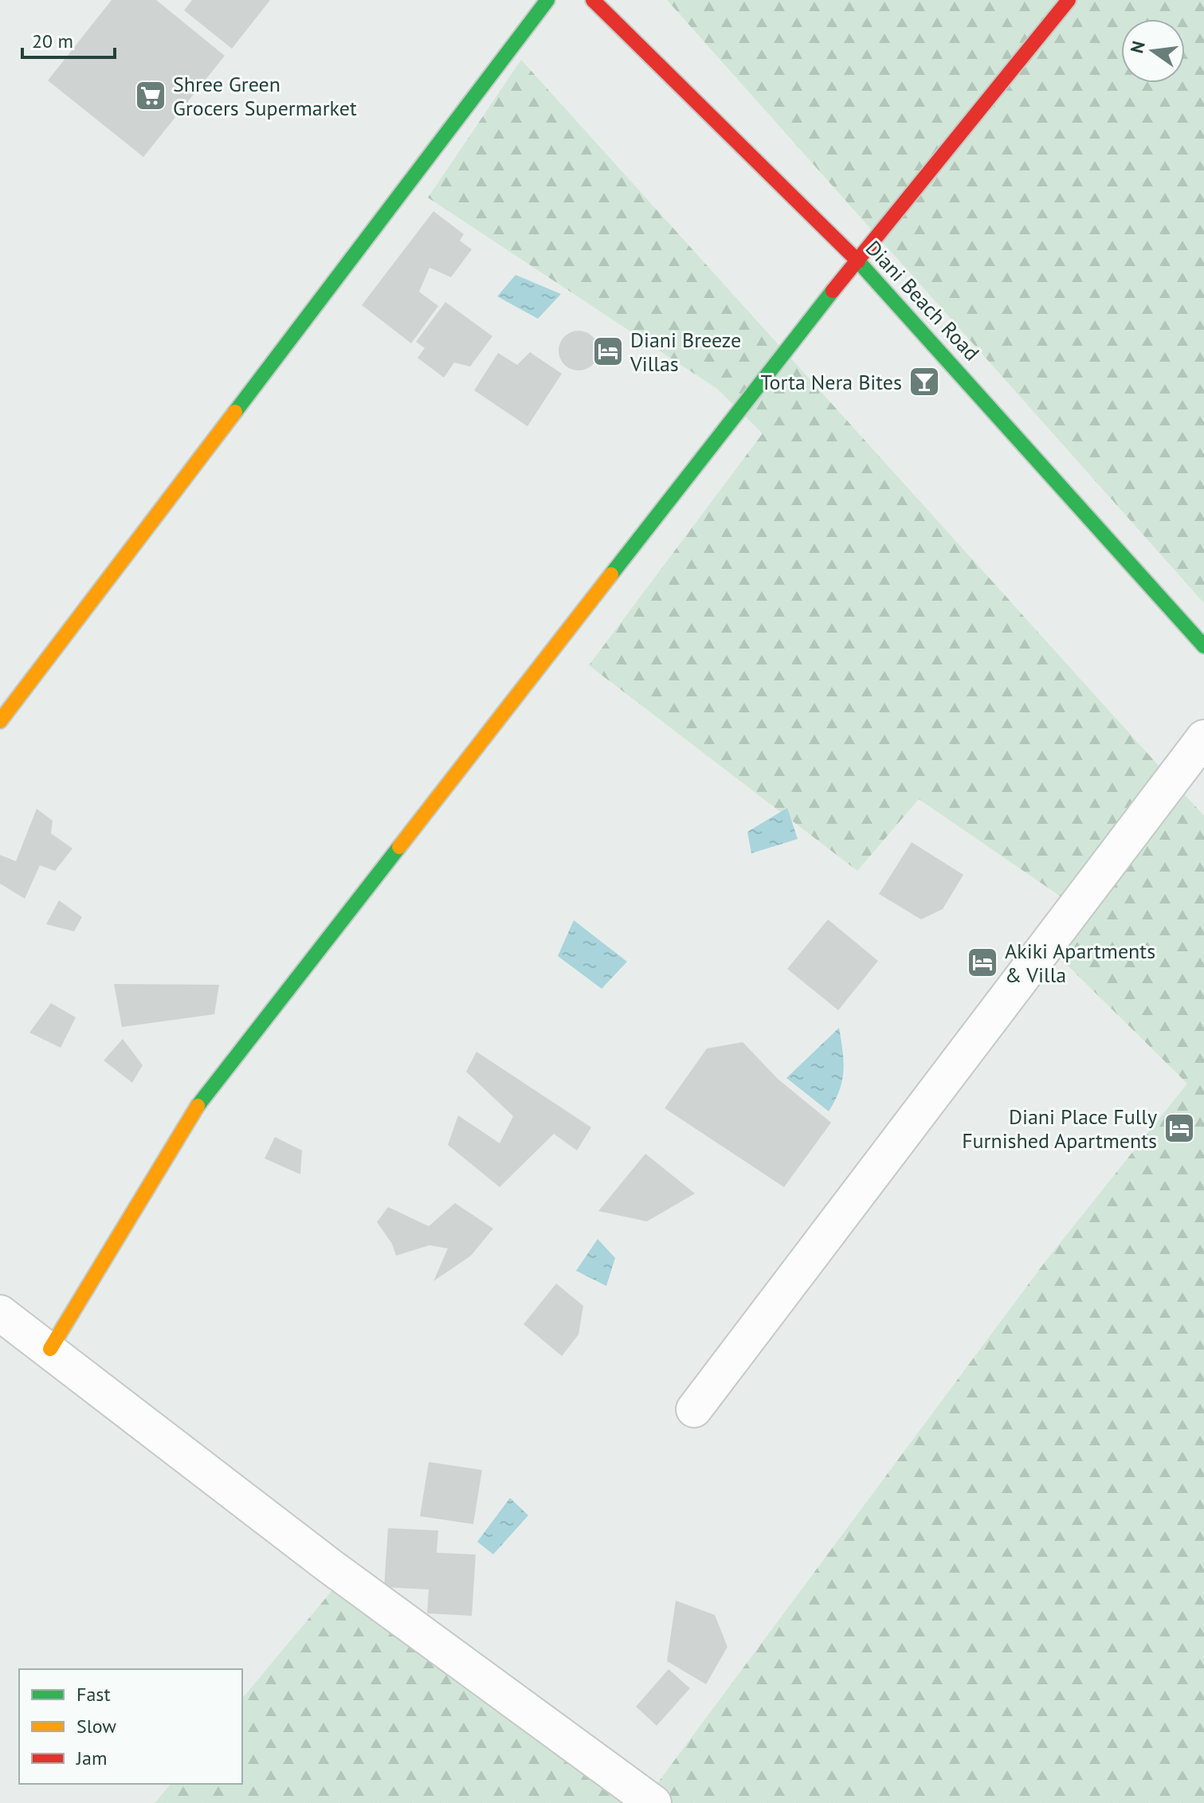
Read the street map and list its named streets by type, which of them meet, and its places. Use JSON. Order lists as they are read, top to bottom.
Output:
{
  "streets": {
    "street": ["Diani Beach Road"]
  },
  "places": {
    "supermarket": ["Shree Green Grocers Supermarket"],
    "hotel": ["Diani Breeze Villas", "Akiki Apartments & Villa", "Diani Place Fully Furnished Apartments"],
    "bar": ["Torta Nera Bites"]
  },
  "legend": ["Fast", "Slow", "Jam"],
  "scale_bar": "20 m",
  "north": "left"
}
